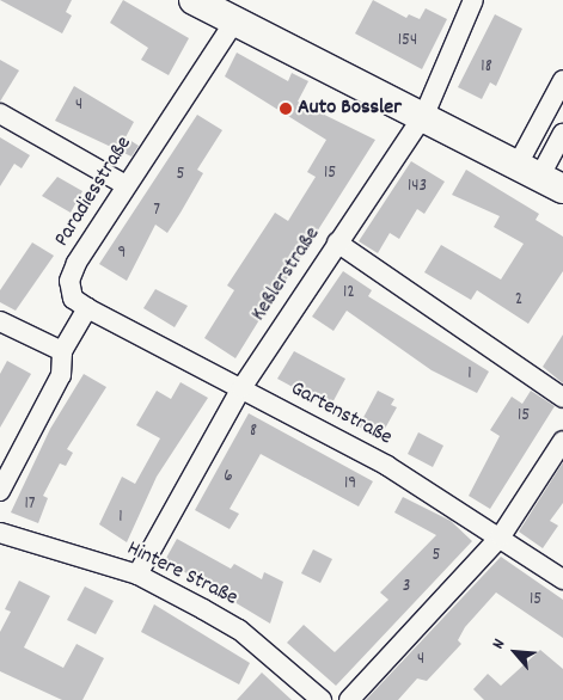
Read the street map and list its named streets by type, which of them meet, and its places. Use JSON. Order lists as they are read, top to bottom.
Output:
{
  "streets": {
    "street": [
      "Paradiesstraße",
      "Keßlerstraße",
      "Gartenstraße",
      "Hintere Straße"
    ]
  },
  "crossings": [
    ["Paradiesstraße", "Gartenstraße"],
    ["Keßlerstraße", "Gartenstraße"],
    ["Keßlerstraße", "Hintere Straße"]
  ],
  "places": ["Auto Bossler"],
  "house_numbers": [
    "154",
    "18",
    "4",
    "15",
    "5",
    "143",
    "7",
    "9",
    "12",
    "2",
    "1",
    "15",
    "8",
    "6",
    "19",
    "17",
    "1",
    "5",
    "3",
    "15",
    "4"
  ],
  "north": "top left"
}
